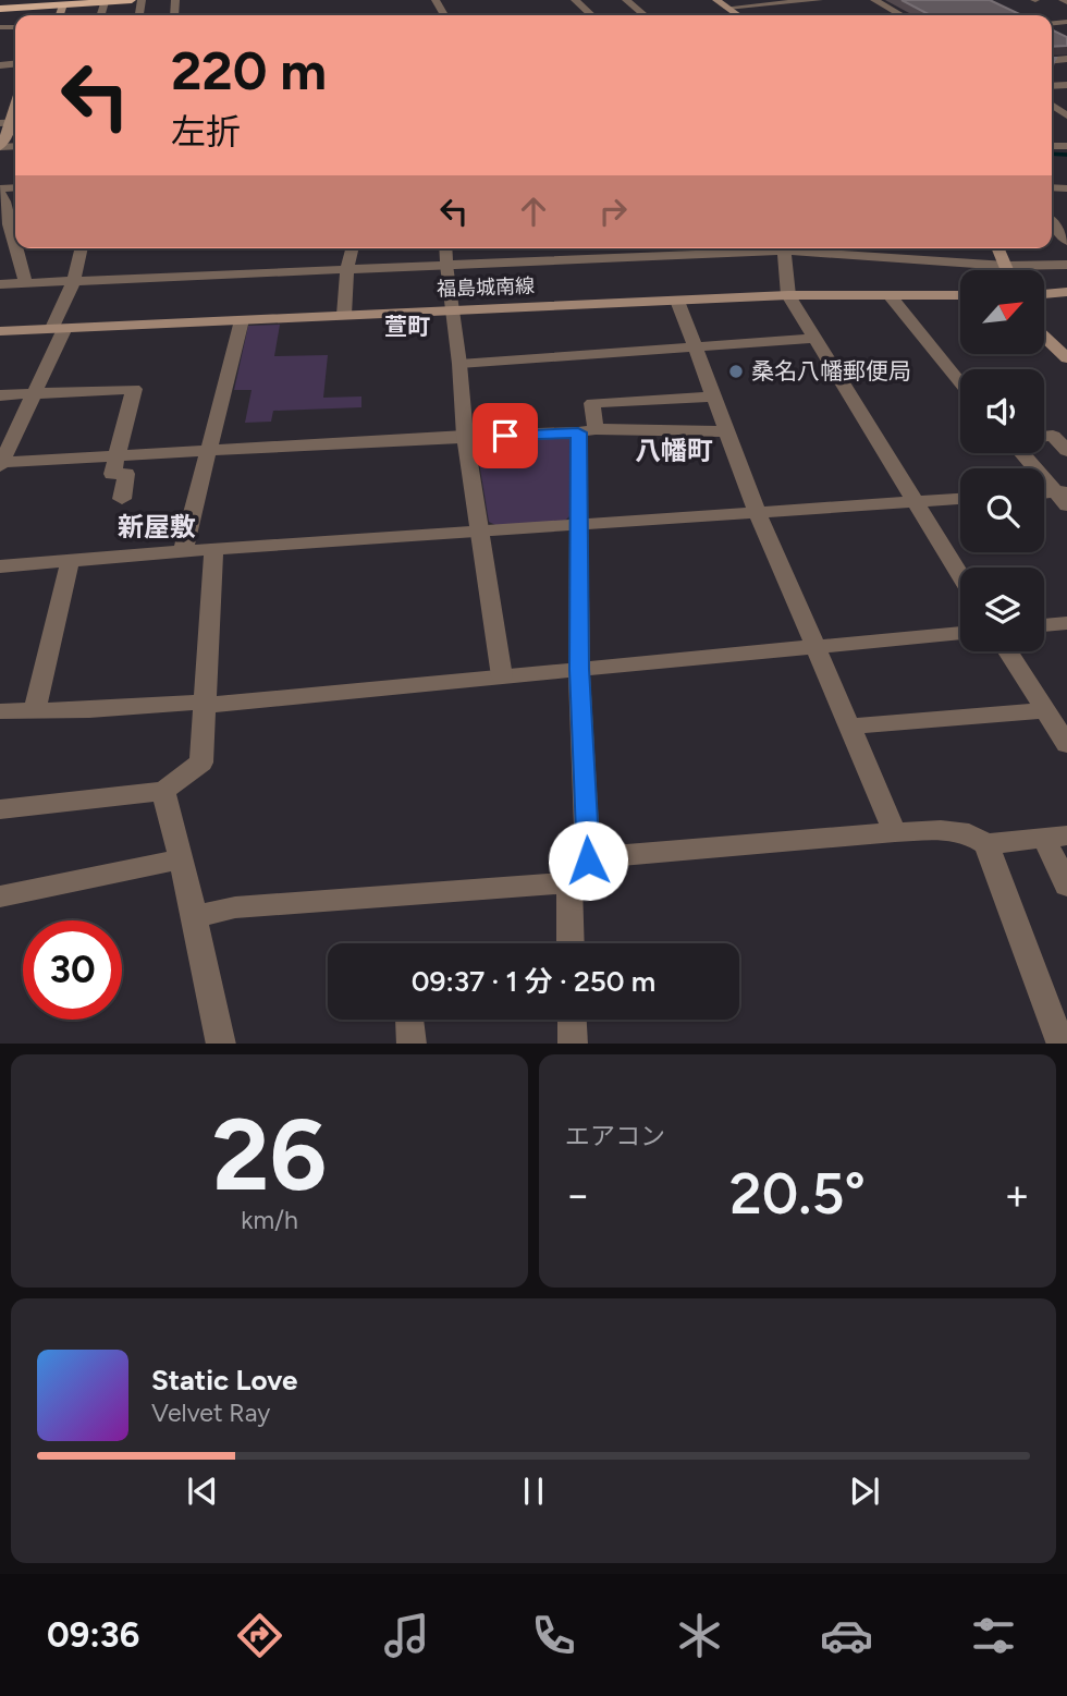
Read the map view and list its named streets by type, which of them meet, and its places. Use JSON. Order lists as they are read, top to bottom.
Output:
{
  "streets": {
    "main road": ["福島城南線"]
  },
  "districts": ["萱町", "八幡町", "新屋敷"],
  "places": ["桑名八幡郵便局"],
  "north": "top right",
  "page": {
    "turn": ["220 m", "左折"],
    "limit": "30",
    "trip": "09:37 · 1 分 · 250 m",
    "tile": [
      ["26", "km/h"],
      "エアコン"
    ],
    "heat": ["−", "20.5°", "+"],
    "song": ["Static Love", "Velvet Ray"],
    "tabs": "09:36"
  }
}
